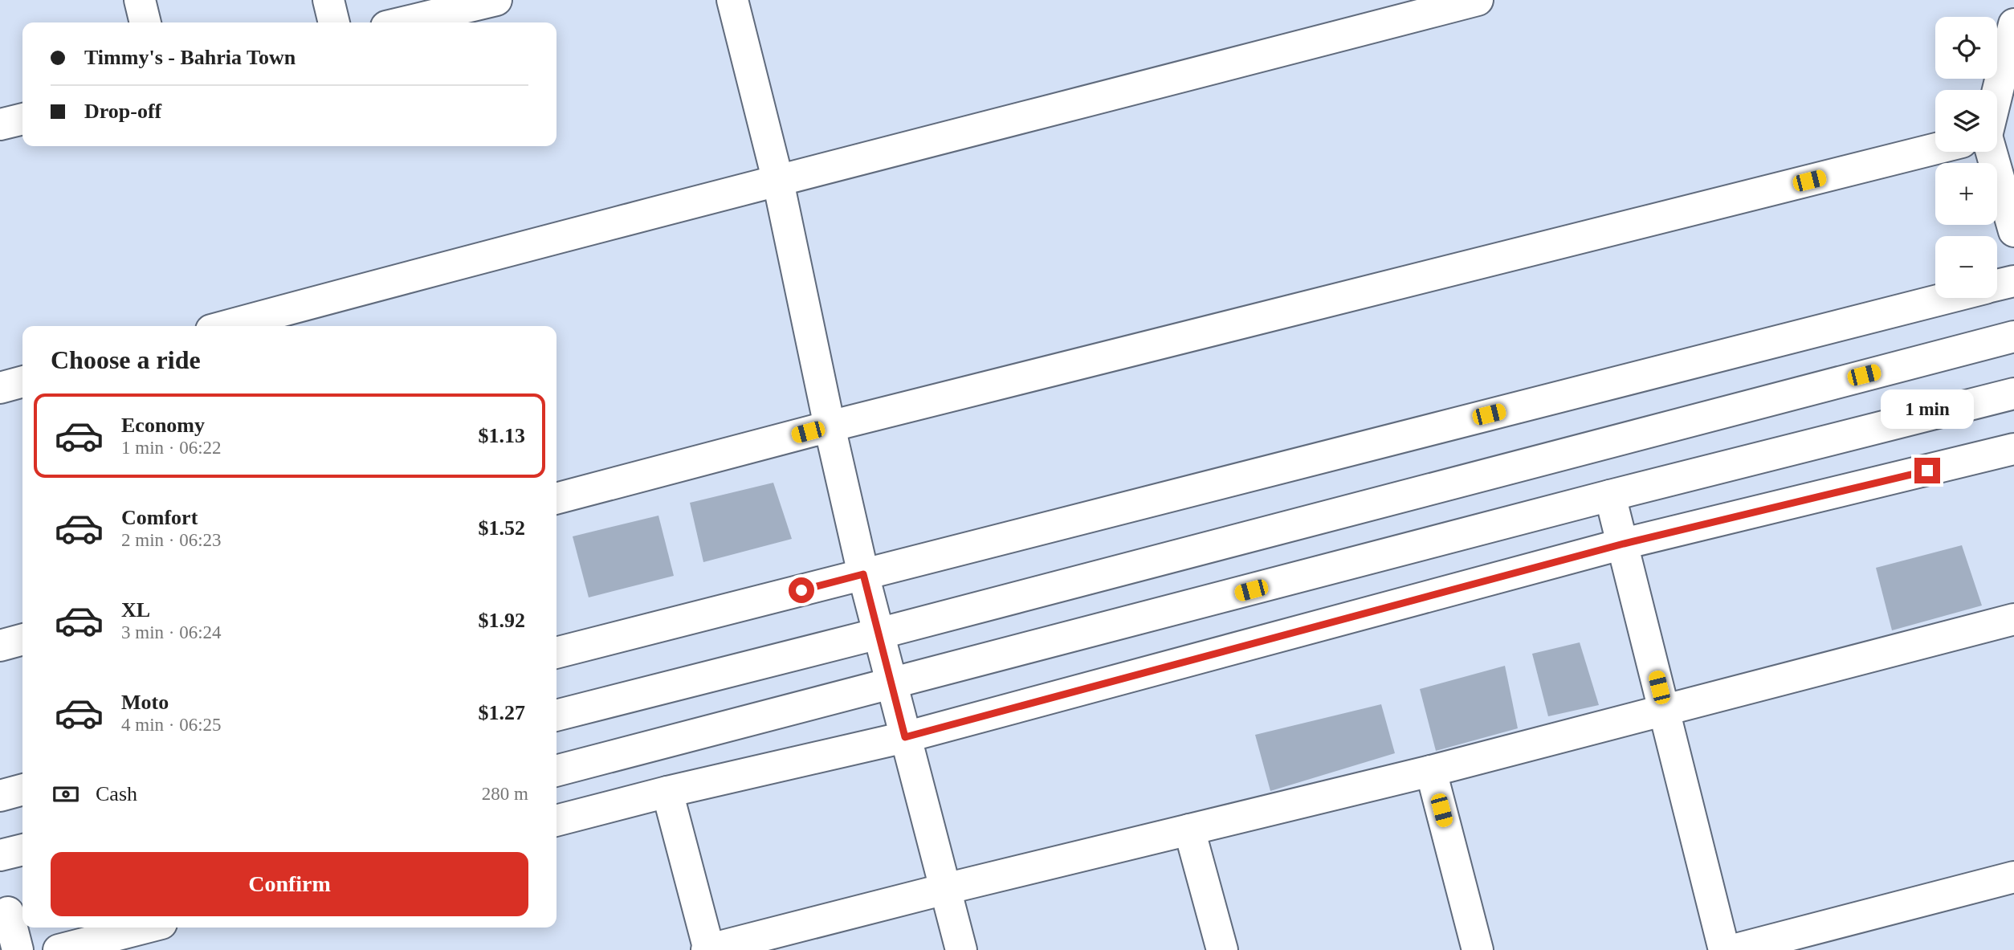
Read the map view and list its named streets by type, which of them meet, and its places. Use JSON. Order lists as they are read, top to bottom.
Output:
{
  "page": {
    "map_buttons": ["+", "−"],
    "banner": ["Timmy's - Bahria Town", "Drop-off"],
    "heading": "Choose a ride",
    "bubble": "1 min",
    "list": [
      {
        "name": "Economy",
        "note": "1 min · 06:22",
        "value": "$1.13"
      },
      {
        "name": "Comfort",
        "note": "2 min · 06:23",
        "value": "$1.52"
      },
      {
        "name": "XL",
        "note": "3 min · 06:24",
        "value": "$1.92"
      },
      {
        "name": "Moto",
        "note": "4 min · 06:25",
        "value": "$1.27"
      }
    ],
    "pay": ["Cash", "280 m"],
    "buttons": "Confirm"
  }
}
